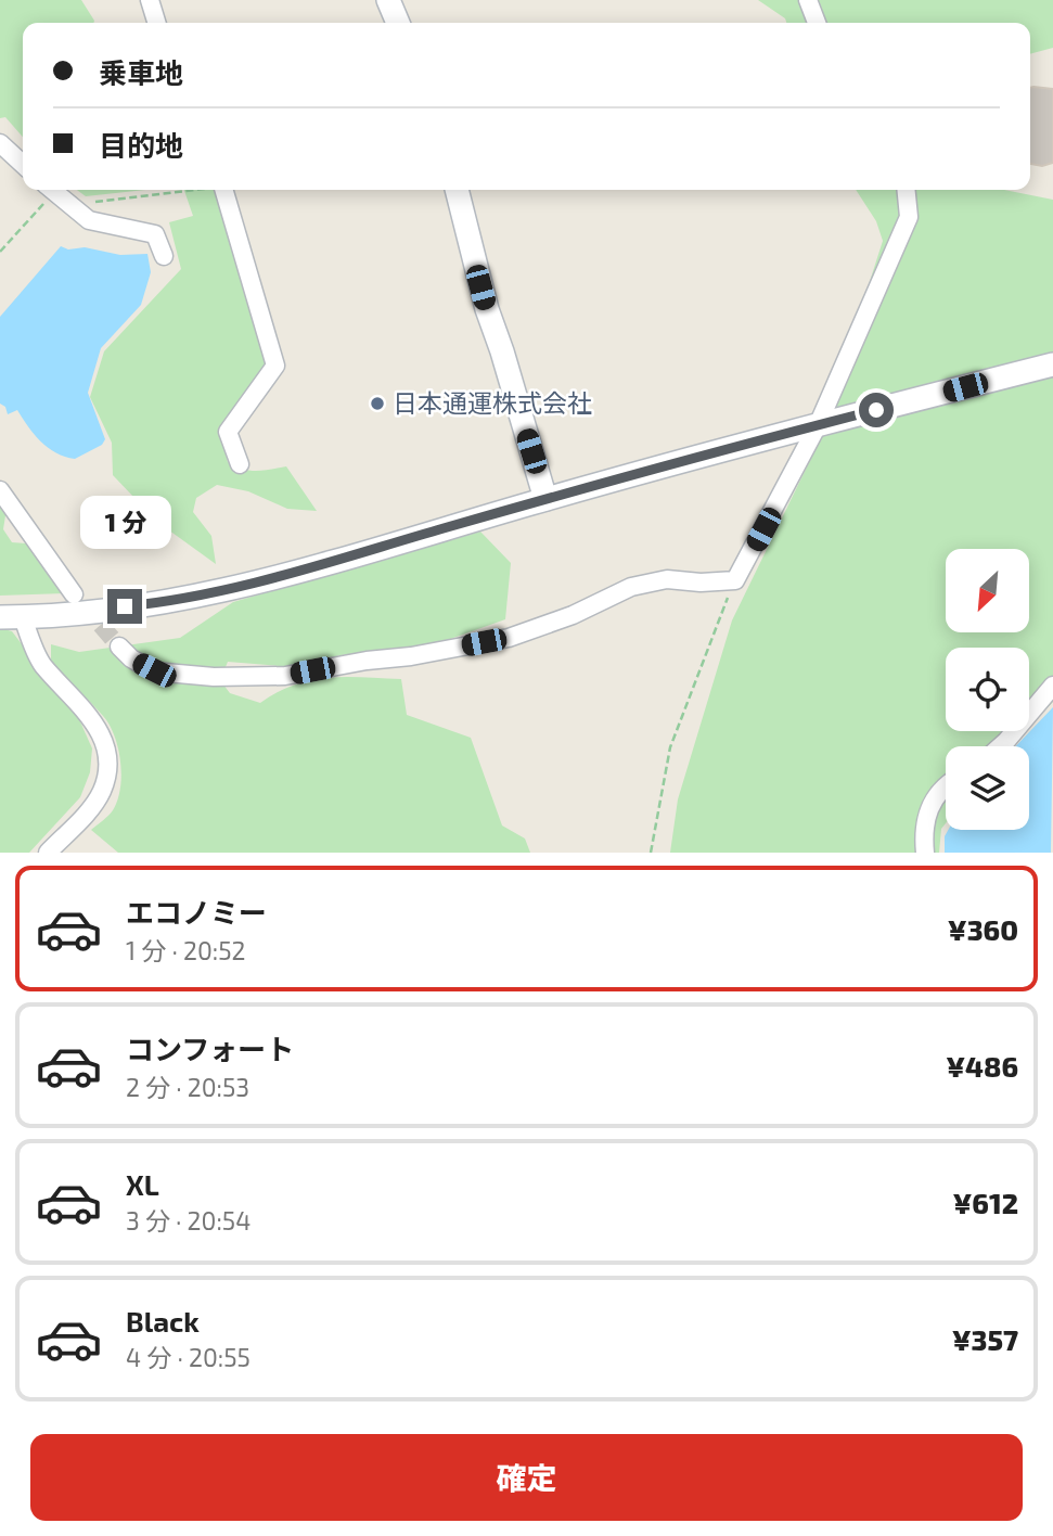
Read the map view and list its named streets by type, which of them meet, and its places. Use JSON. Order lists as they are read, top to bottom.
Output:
{
  "places": ["日本通運株式会社"],
  "north": "bottom left",
  "page": {
    "banner": ["乗車地", "目的地"],
    "bubble": "1 分",
    "list": [
      {
        "name": "エコノミー",
        "note": "1 分 · 20:52",
        "value": "¥360"
      },
      {
        "name": "コンフォート",
        "note": "2 分 · 20:53",
        "value": "¥486"
      },
      {
        "name": "XL",
        "note": "3 分 · 20:54",
        "value": "¥612"
      },
      {
        "name": "Black",
        "note": "4 分 · 20:55",
        "value": "¥357"
      }
    ],
    "buttons": "確定"
  }
}
